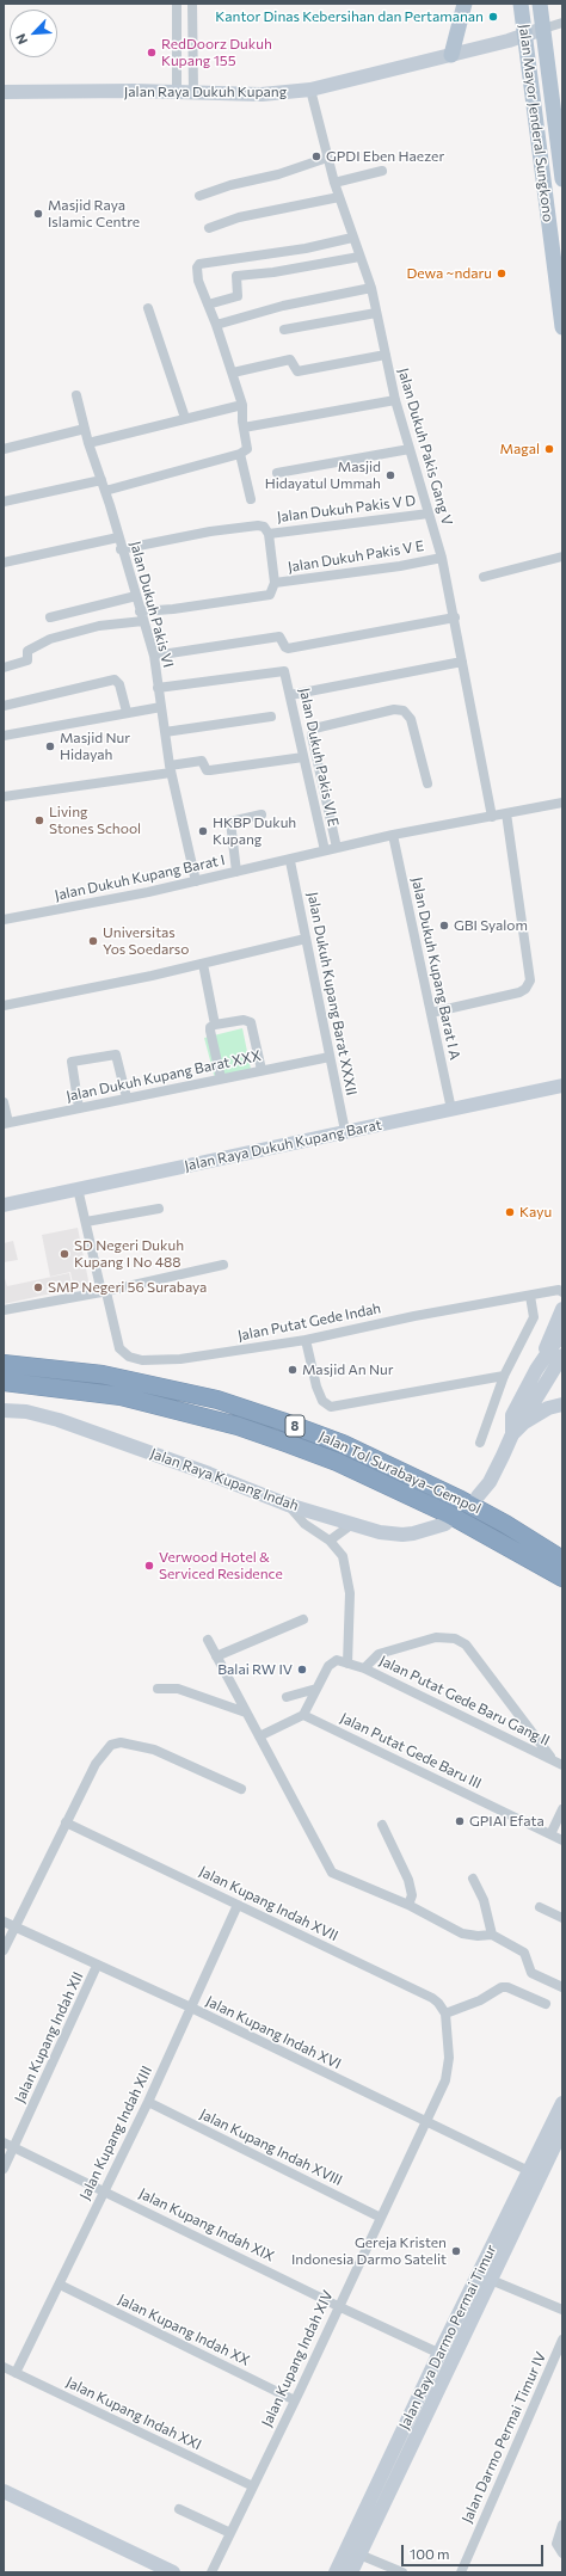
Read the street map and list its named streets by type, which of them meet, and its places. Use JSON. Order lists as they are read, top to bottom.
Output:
{
  "streets": {
    "highway": ["8", "Jalan Tol Surabaya–Gempol"],
    "main road": ["Jalan Mayor Jenderal Sungkono"],
    "street": [
      "Jalan Raya Dukuh Kupang",
      "Jalan Dukuh Pakis Gang V",
      "Jalan Dukuh Pakis V D",
      "Jalan Dukuh Pakis V E",
      "Jalan Dukuh Pakis VI",
      "Jalan Dukuh Pakis VI E",
      "Jalan Dukuh Kupang Barat I",
      "Jalan Dukuh Kupang Barat I A",
      "Jalan Dukuh Kupang Barat XXXII",
      "Jalan Dukuh Kupang Barat XXX",
      "Jalan Raya Dukuh Kupang Barat",
      "Jalan Putat Gede Indah",
      "Jalan Raya Kupang Indah",
      "Jalan Putat Gede Baru Gang II",
      "Jalan Putat Gede Baru III",
      "Jalan Kupang Indah XVII",
      "Jalan Kupang Indah XVI",
      "Jalan Kupang Indah XII",
      "Jalan Kupang Indah XIII",
      "Jalan Kupang Indah XVIII",
      "Jalan Kupang Indah XIX",
      "Jalan Kupang Indah XX",
      "Jalan Raya Darmo Permai Timur",
      "Jalan Kupang Indah XIV",
      "Jalan Kupang Indah XXI",
      "Jalan Darmo Permai Timur IV"
    ]
  },
  "crossings": [
    ["Jalan Raya Dukuh Kupang", "Jalan Mayor Jenderal Sungkono"],
    ["Jalan Raya Dukuh Kupang", "Jalan Dukuh Pakis Gang V"],
    ["Jalan Dukuh Pakis Gang V", "Jalan Dukuh Pakis V D"],
    ["Jalan Dukuh Pakis Gang V", "Jalan Dukuh Pakis V E"],
    ["Jalan Dukuh Pakis Gang V", "Jalan Dukuh Kupang Barat I"],
    ["Jalan Dukuh Pakis V D", "Jalan Dukuh Pakis VI"],
    ["Jalan Dukuh Pakis VI", "Jalan Dukuh Pakis VI E"],
    ["Jalan Dukuh Pakis VI", "Jalan Dukuh Kupang Barat I"],
    ["Jalan Dukuh Pakis VI E", "Jalan Dukuh Kupang Barat I"],
    ["Jalan Dukuh Kupang Barat I", "Jalan Dukuh Kupang Barat I A"],
    ["Jalan Dukuh Kupang Barat I", "Jalan Dukuh Kupang Barat XXXII"],
    ["Jalan Dukuh Kupang Barat I A", "Jalan Raya Dukuh Kupang Barat"],
    ["Jalan Dukuh Kupang Barat XXXII", "Jalan Dukuh Kupang Barat XXX"],
    ["Jalan Dukuh Kupang Barat XXXII", "Jalan Raya Dukuh Kupang Barat"],
    ["Jalan Raya Dukuh Kupang Barat", "Jalan Putat Gede Indah"],
    ["Jalan Kupang Indah XVII", "Jalan Kupang Indah XIII"],
    ["Jalan Kupang Indah XVII", "Jalan Kupang Indah XIV"],
    ["Jalan Kupang Indah XVI", "Jalan Kupang Indah XII"],
    ["Jalan Kupang Indah XVI", "Jalan Kupang Indah XIII"],
    ["Jalan Kupang Indah XVI", "Jalan Raya Darmo Permai Timur"],
    ["Jalan Kupang Indah XVI", "Jalan Kupang Indah XIV"],
    ["Jalan Kupang Indah XII", "Jalan Kupang Indah XIX"],
    ["Jalan Kupang Indah XIII", "Jalan Kupang Indah XVIII"],
    ["Jalan Kupang Indah XIII", "Jalan Kupang Indah XIX"],
    ["Jalan Kupang Indah XIII", "Jalan Kupang Indah XX"],
    ["Jalan Kupang Indah XIII", "Jalan Kupang Indah XXI"],
    ["Jalan Kupang Indah XVIII", "Jalan Kupang Indah XIV"],
    ["Jalan Kupang Indah XIX", "Jalan Raya Darmo Permai Timur"],
    ["Jalan Kupang Indah XIX", "Jalan Kupang Indah XIV"],
    ["Jalan Kupang Indah XX", "Jalan Kupang Indah XIV"],
    ["Jalan Kupang Indah XIV", "Jalan Kupang Indah XXI"]
  ],
  "places": [
    "Kantor Dinas Kebersihan dan Pertamanan",
    "RedDoorz Dukuh Kupang 155",
    "GPDI Eben Haezer",
    "Masjid Raya Islamic Centre",
    "Dewa ~ndaru",
    "Magal",
    "Masjid Hidayatul Ummah",
    "Masjid Nur Hidayah",
    "Living Stones School",
    "HKBP Dukuh Kupang",
    "GBI Syalom",
    "Universitas Yos Soedarso",
    "Kayu",
    "SD Negeri Dukuh Kupang I No 488",
    "SMP Negeri 56 Surabaya",
    "Masjid An Nur",
    "Verwood Hotel & Serviced Residence",
    "Balai RW IV",
    "GPIAI Efata",
    "Gereja Kristen Indonesia Darmo Satelit"
  ],
  "scale_bar": "100 m",
  "north": "bottom left"
}
